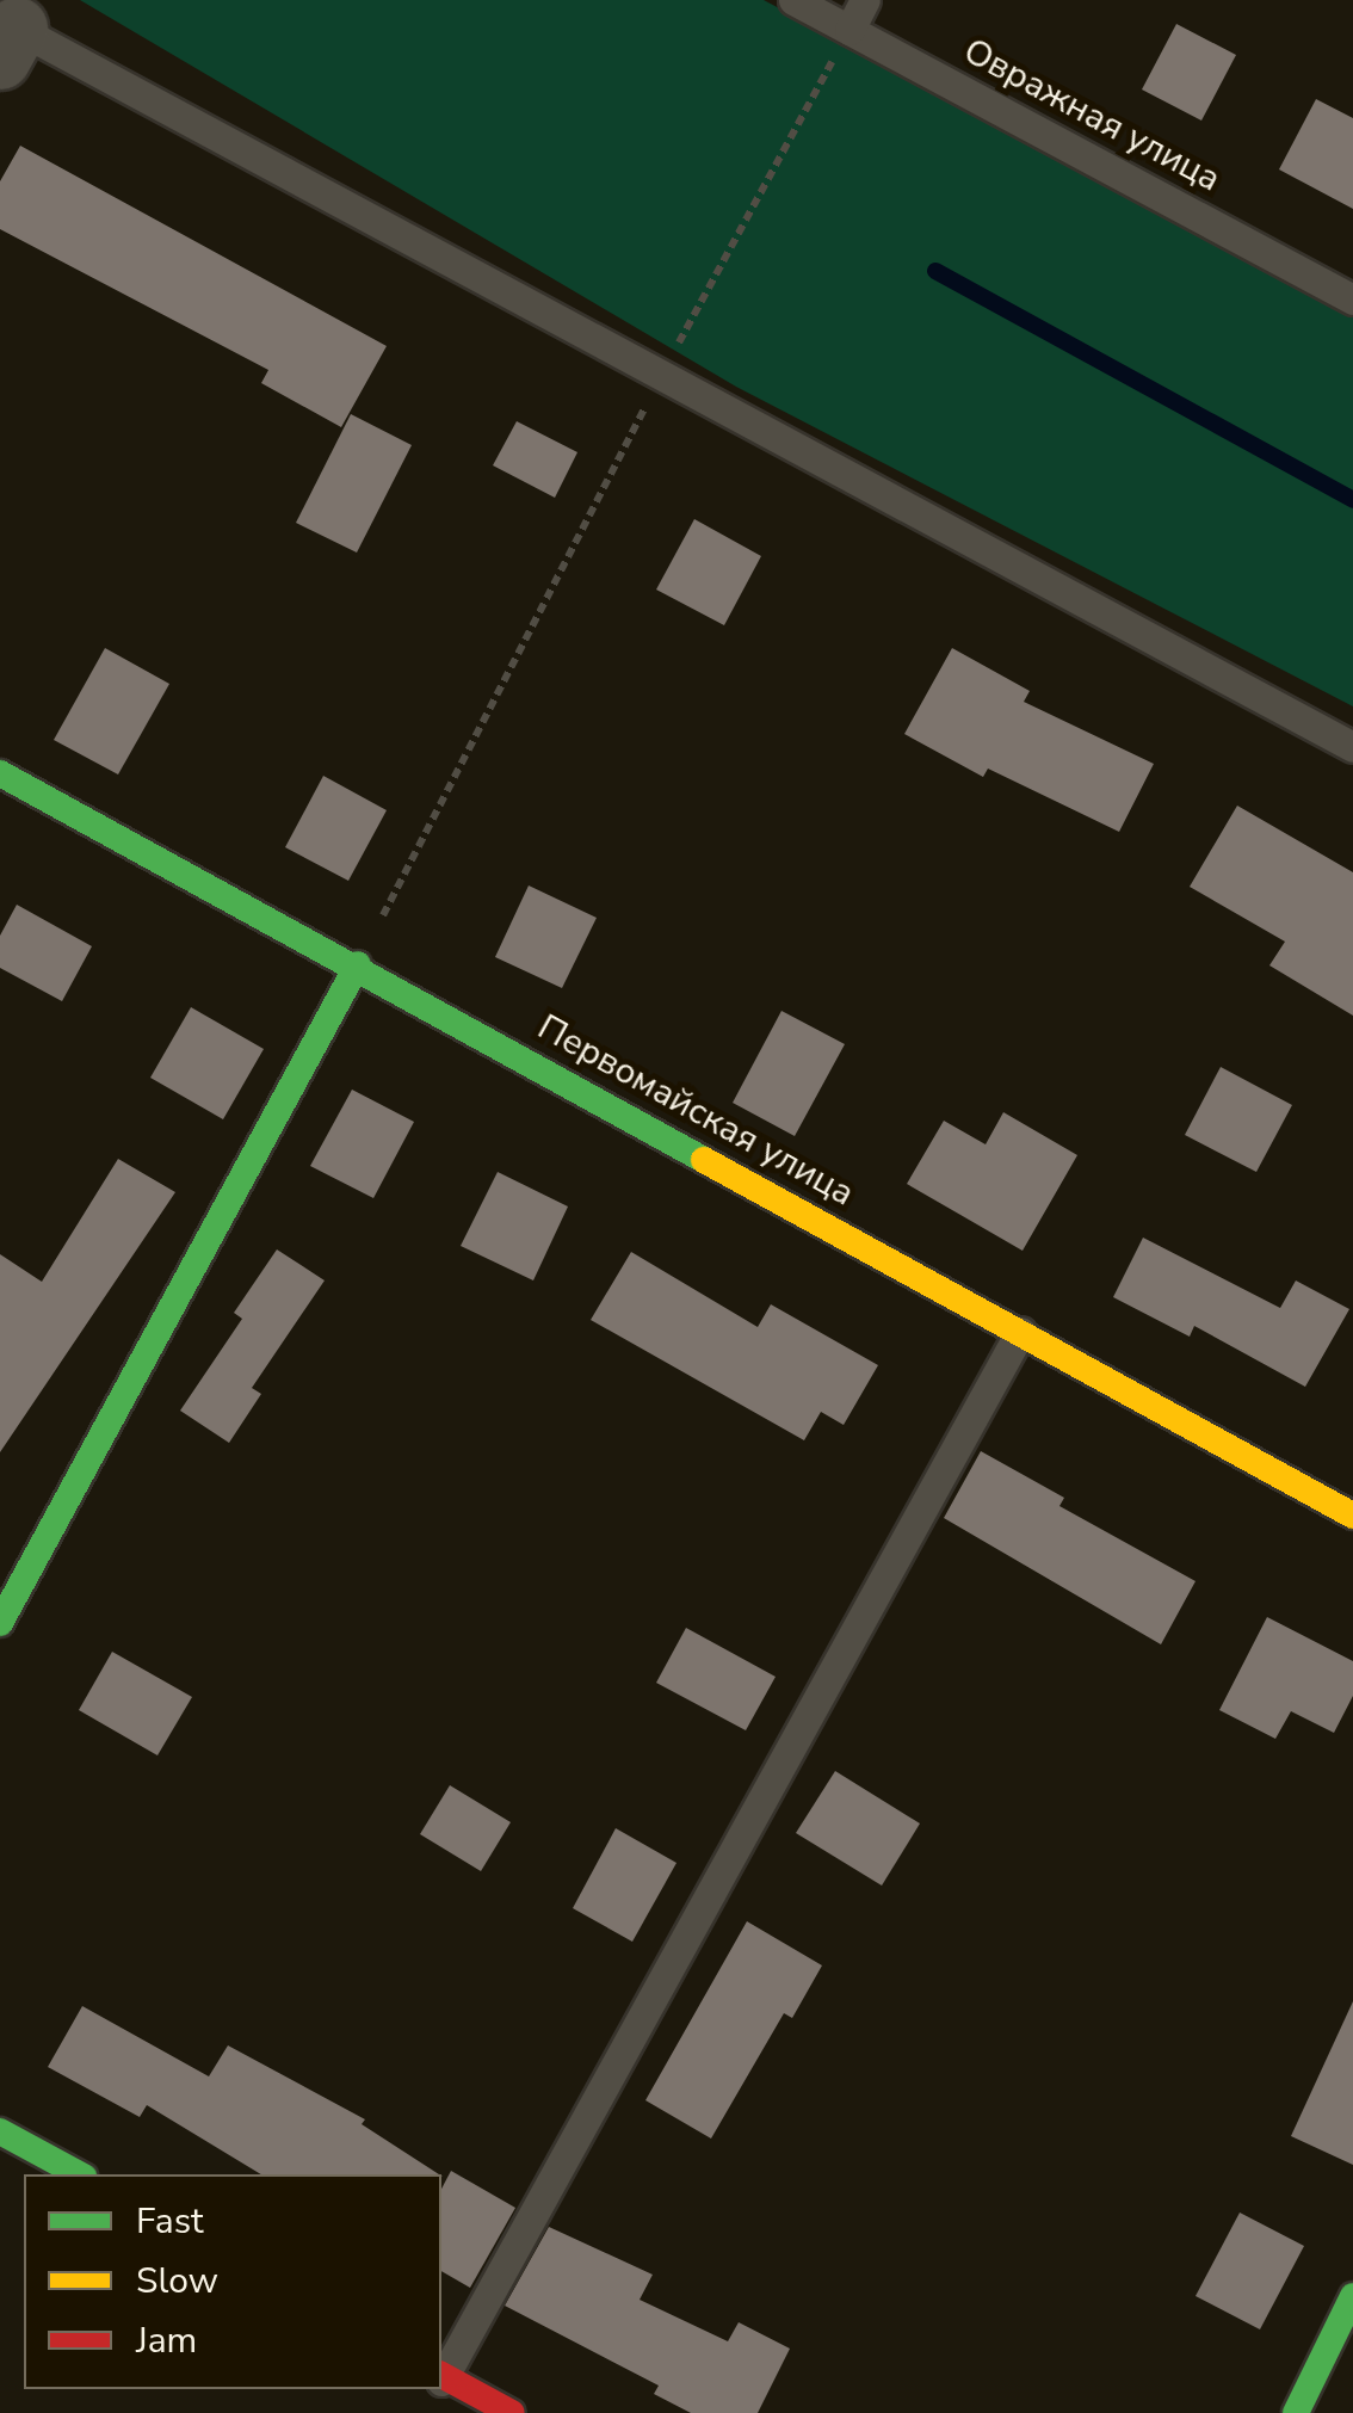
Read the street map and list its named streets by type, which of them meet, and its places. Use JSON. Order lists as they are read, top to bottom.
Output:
{
  "streets": {
    "street": ["Первомайская улица"],
    "lane": ["Овражная улица"]
  },
  "legend": ["Fast", "Slow", "Jam"]
}
